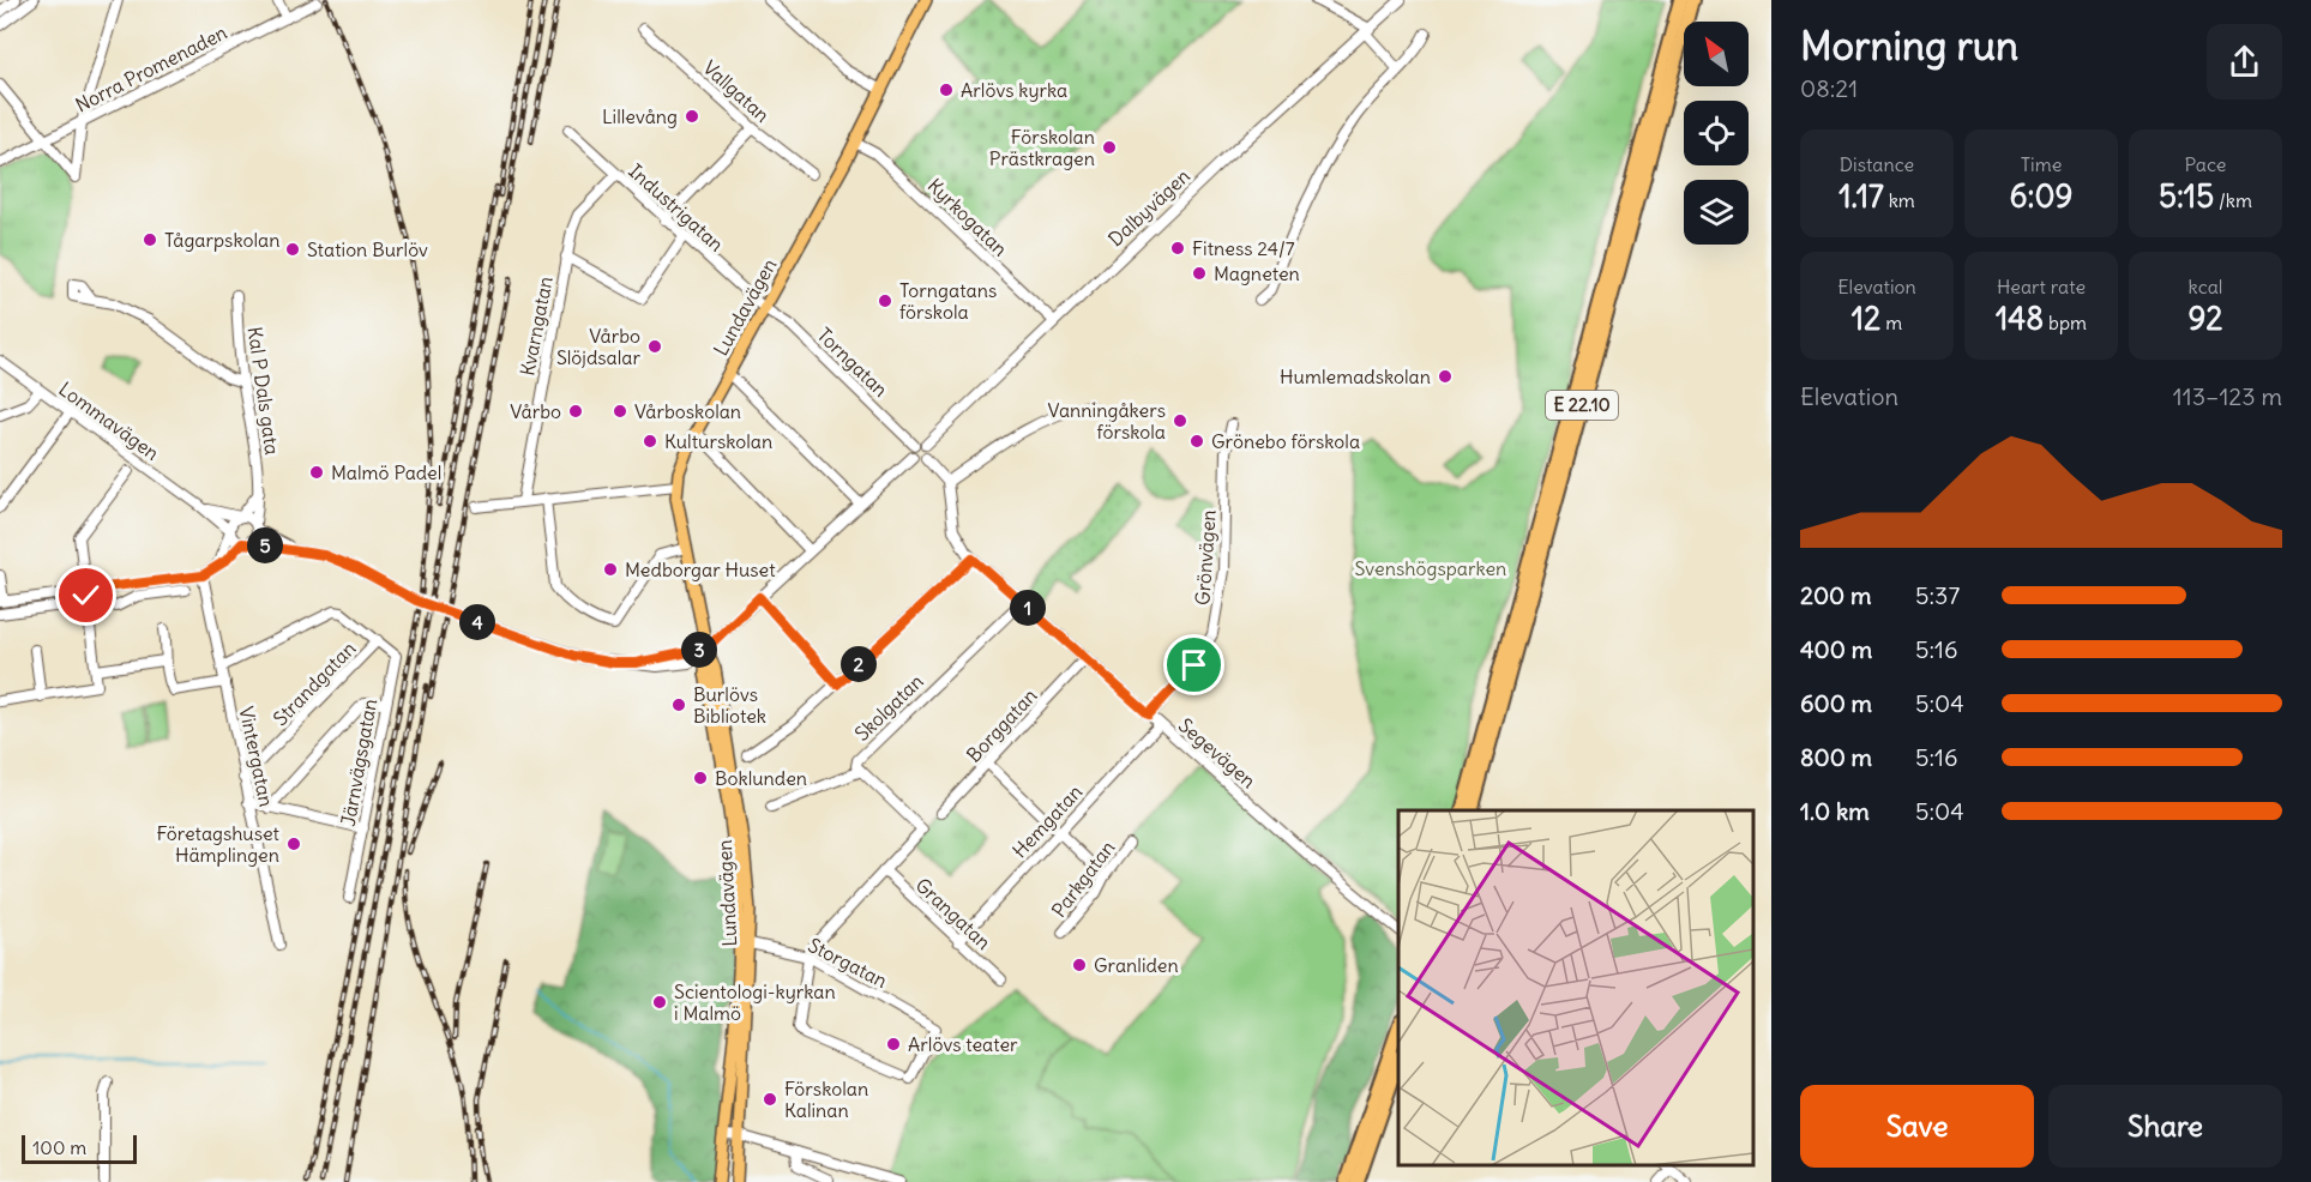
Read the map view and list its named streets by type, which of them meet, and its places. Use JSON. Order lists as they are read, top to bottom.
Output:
{
  "streets": {
    "highway": ["E 22.10"],
    "main road": ["Lundavägen"],
    "street": [
      "Norra Promenaden",
      "Vallgatan",
      "Industrigatan",
      "Dalbyvägen",
      "Kyrkogatan",
      "Kvarngatan",
      "Torngatan",
      "Kal P Dals gata",
      "Lommavägen",
      "Grönvägen",
      "Strandgatan",
      "Skolgatan",
      "Borggatan",
      "Segevägen",
      "Vintergatan",
      "Järnvägsgatan",
      "Hemgatan",
      "Parkgatan",
      "Grangatan",
      "Storgatan"
    ]
  },
  "crossings": [
    ["Industrigatan", "Lundavägen"],
    ["Industrigatan", "Kvarngatan"],
    ["Industrigatan", "Torngatan"],
    ["Dalbyvägen", "Kyrkogatan"],
    ["Dalbyvägen", "Torngatan"],
    ["Kyrkogatan", "Lundavägen"],
    ["Lundavägen", "Torngatan"],
    ["Lundavägen", "Lommavägen"],
    ["Lundavägen", "Storgatan"],
    ["Kal P Dals gata", "Lommavägen"],
    ["Grönvägen", "Segevägen"],
    ["Strandgatan", "Vintergatan"],
    ["Strandgatan", "Järnvägsgatan"],
    ["Skolgatan", "Segevägen"],
    ["Borggatan", "Segevägen"],
    ["Segevägen", "Hemgatan"],
    ["Hemgatan", "Grangatan"]
  ],
  "parks": ["Svenshögsparken"],
  "places": [
    "Arlövs kyrka",
    "Lillevång",
    "Förskolan Prästkragen",
    "Tågarpskolan",
    "Fitness 24/7",
    "Station Burlöv",
    "Magneten",
    "Torngatans förskola",
    "Vårbo Slöjdsalar",
    "Humlemadskolan",
    "Vårbo",
    "Vårboskolan",
    "Vanningåkers förskola",
    "Kulturskolan",
    "Grönebo förskola",
    "Malmö Padel",
    "Medborgar Huset",
    "Burlövs Bibliotek",
    "Boklunden",
    "Företagshuset Hämplingen",
    "Granliden",
    "Scientologi-kyrkan i Malmö",
    "Arlövs teater",
    "Förskolan Kalinan"
  ],
  "scale_bar": "100 m",
  "north": "top left",
  "page": {
    "heading": ["Morning run", "08:21"],
    "stats": [
      ["Distance", "1.17 km"],
      ["Time", "6:09"],
      ["Pace", "5:15 /km"],
      ["Elevation", "12 m"],
      ["Heart rate", "148 bpm"],
      ["kcal", "92"]
    ],
    "chart": ["Elevation", "113–123 m"],
    "pins": [
      "5",
      "1",
      "4",
      "3",
      "2"
    ],
    "list": [
      {
        "name": "200 m",
        "note": "5:37"
      },
      {
        "name": "400 m",
        "note": "5:16"
      },
      {
        "name": "600 m",
        "note": "5:04"
      },
      {
        "name": "800 m",
        "note": "5:16"
      },
      {
        "name": "1.0 km",
        "note": "5:04"
      }
    ],
    "buttons": ["Save", "Share"],
    "scale": "100 m"
  }
}
